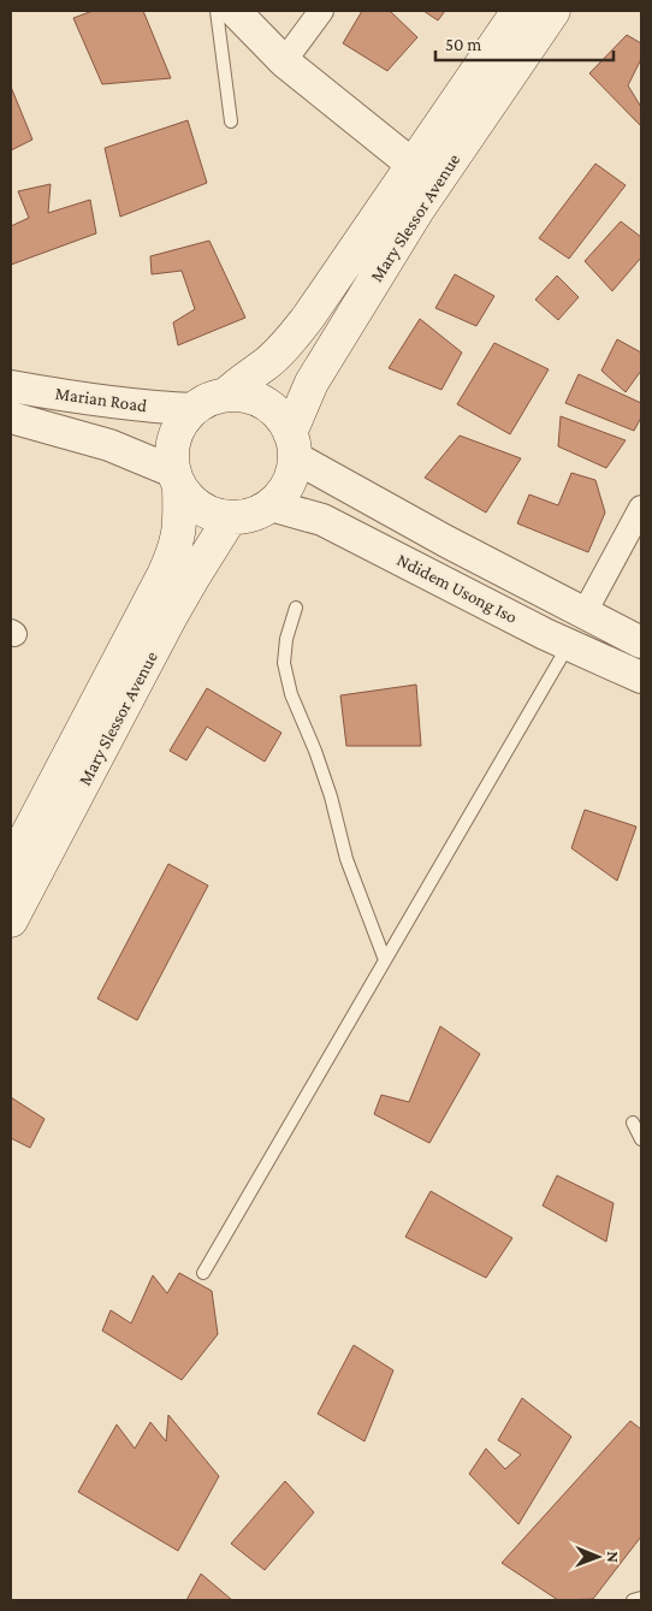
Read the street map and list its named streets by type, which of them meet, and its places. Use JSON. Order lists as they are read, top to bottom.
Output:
{
  "streets": {
    "main road": ["Mary Slessor Avenue"],
    "street": ["Marian Road", "Ndidem Usong Iso"]
  },
  "crossings": [
    ["Mary Slessor Avenue", "Marian Road"],
    ["Mary Slessor Avenue", "Ndidem Usong Iso"],
    ["Marian Road", "Ndidem Usong Iso"]
  ],
  "scale_bar": "50 m",
  "north": "right"
}
